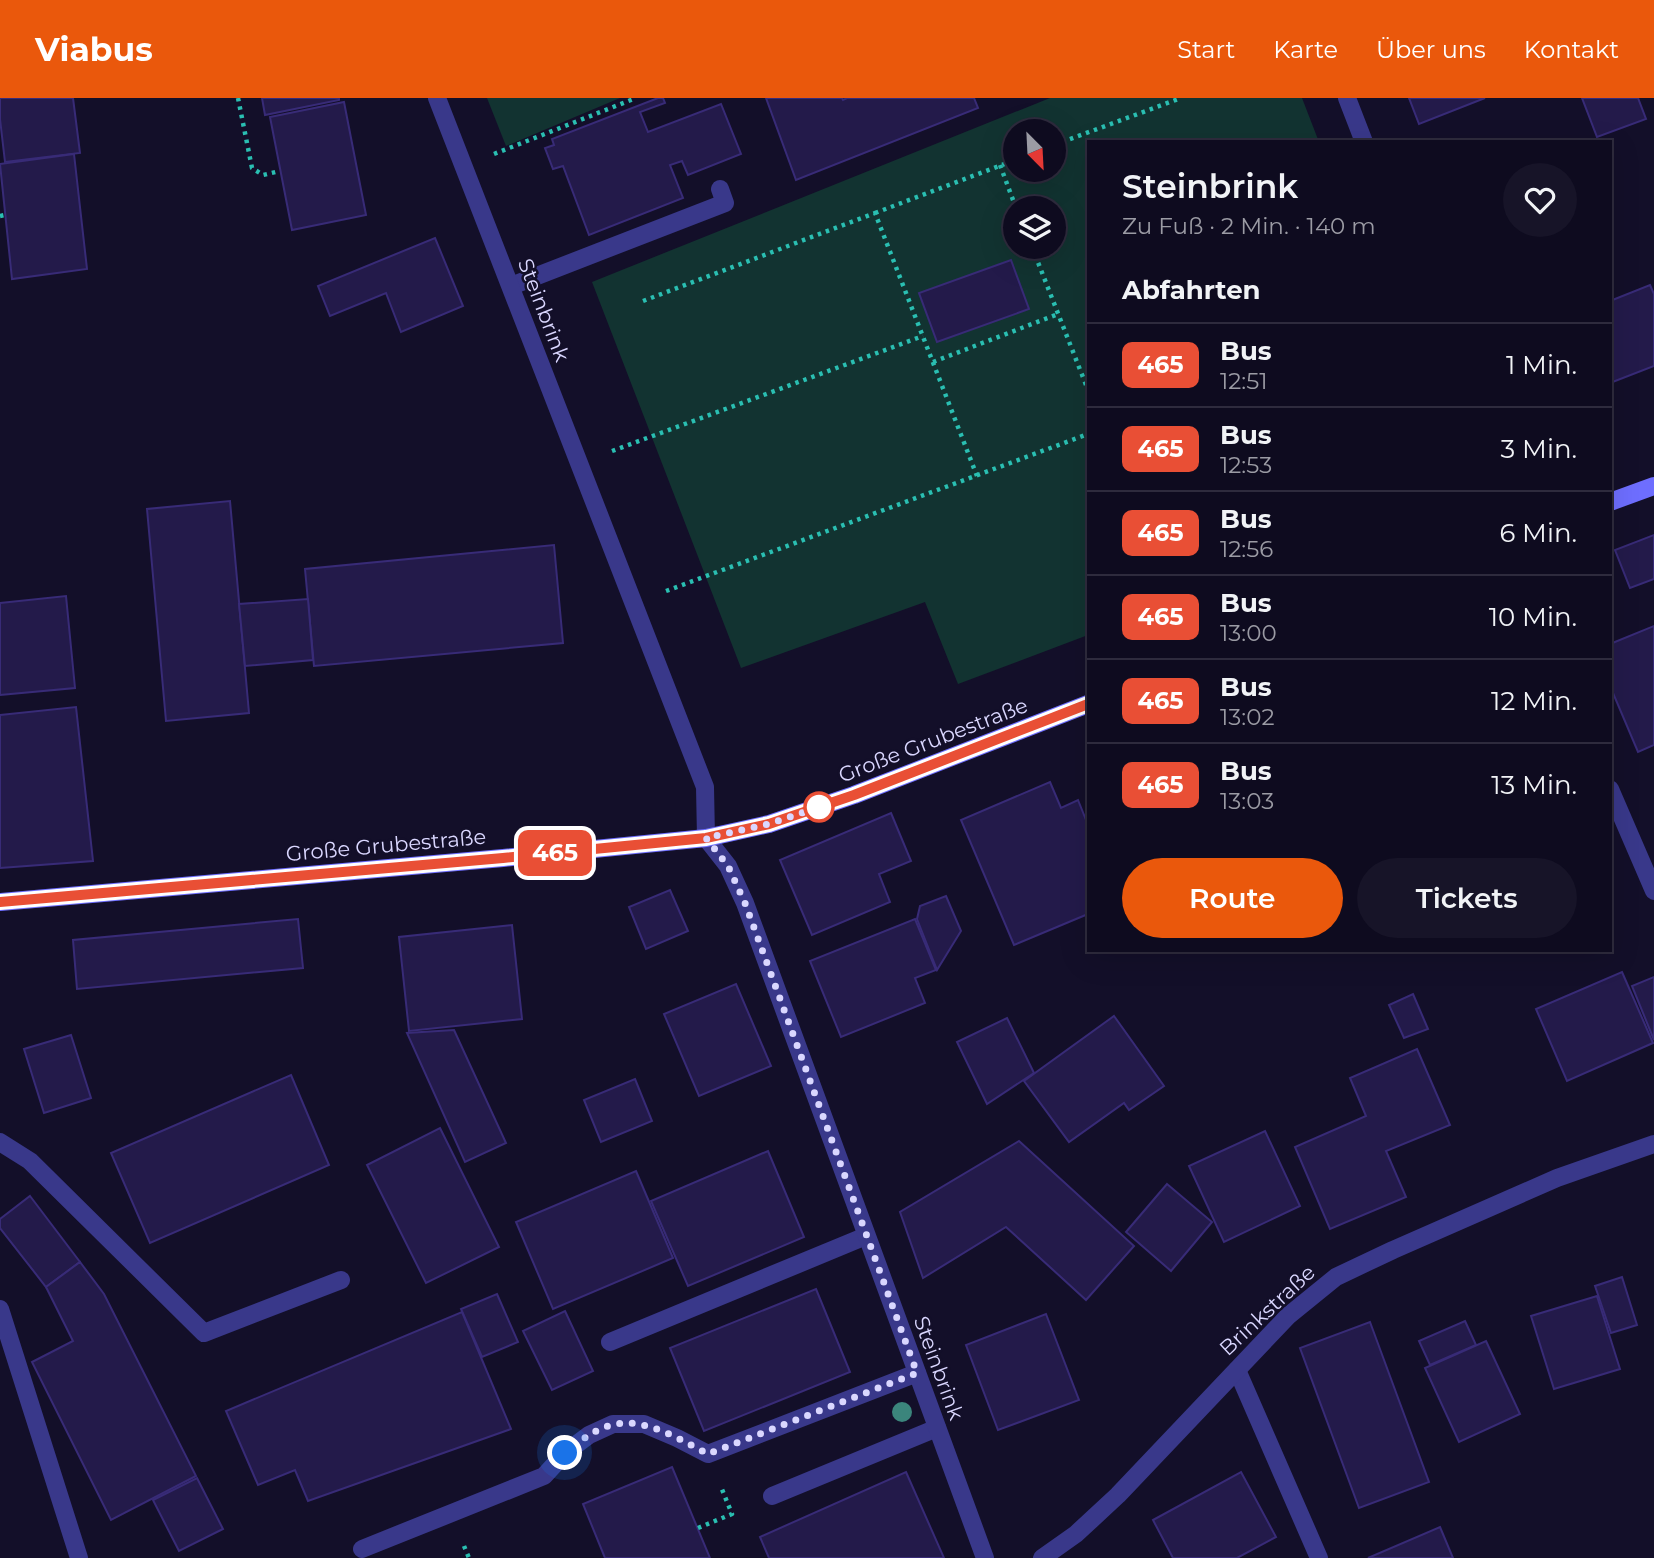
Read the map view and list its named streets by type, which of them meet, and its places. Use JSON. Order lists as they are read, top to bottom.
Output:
{
  "streets": {
    "street": ["Steinbrink", "Große Grubestraße", "Brinkstraße"]
  },
  "crossings": [
    ["Steinbrink", "Große Grubestraße"]
  ],
  "lines": ["bus line 465"],
  "north": "bottom right",
  "page": {
    "header": "Viabus",
    "nav": [
      "Start",
      "Karte",
      "Über uns",
      "Kontakt"
    ],
    "on_map": "465",
    "heading": [
      ["Steinbrink", "Zu Fuß · 2 Min. · 140 m"],
      "Abfahrten"
    ],
    "list": [
      {
        "mark": "465",
        "name": "Bus",
        "note": "12:51",
        "value": "1 Min."
      },
      {
        "mark": "465",
        "name": "Bus",
        "note": "12:53",
        "value": "3 Min."
      },
      {
        "mark": "465",
        "name": "Bus",
        "note": "12:56",
        "value": "6 Min."
      },
      {
        "mark": "465",
        "name": "Bus",
        "note": "13:00",
        "value": "10 Min."
      },
      {
        "mark": "465",
        "name": "Bus",
        "note": "13:02",
        "value": "12 Min."
      },
      {
        "mark": "465",
        "name": "Bus",
        "note": "13:03",
        "value": "13 Min."
      }
    ],
    "buttons": ["Route", "Tickets"]
  }
}
